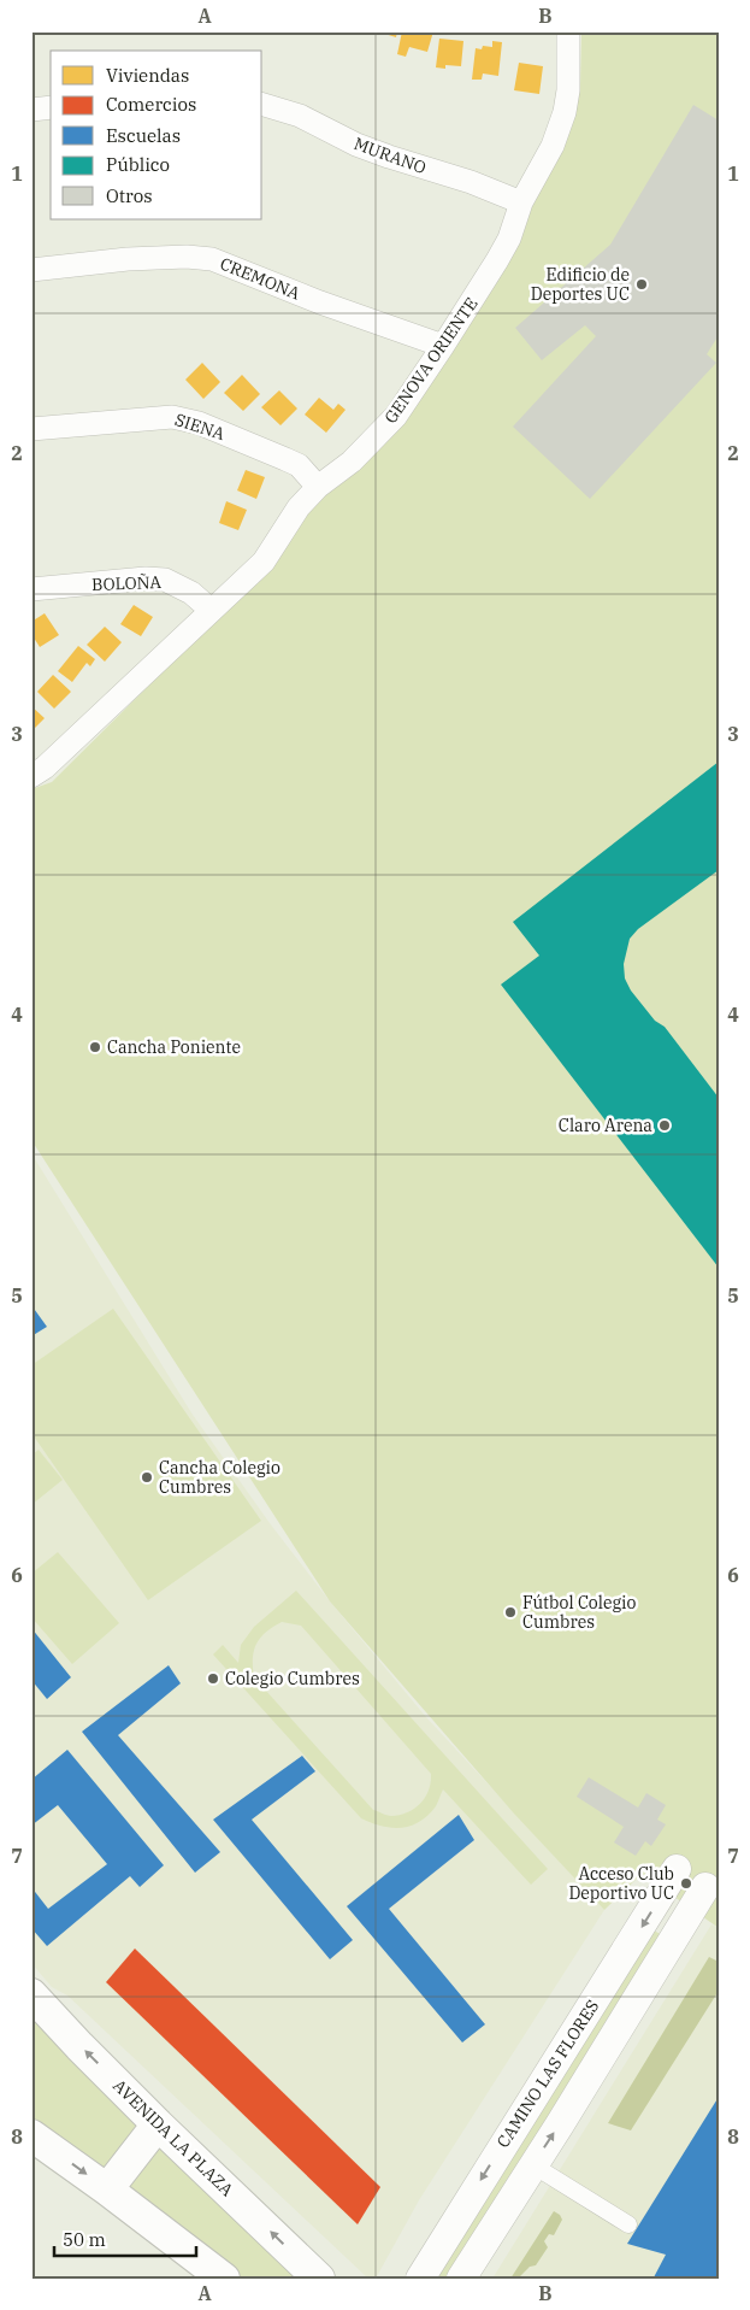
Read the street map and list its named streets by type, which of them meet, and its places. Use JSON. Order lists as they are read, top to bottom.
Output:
{
  "streets": {
    "main road": ["AVENIDA LA PLAZA"],
    "street": [
      "MURANO",
      "CREMONA",
      "GENOVA ORIENTE",
      "SIENA",
      "BOLOÑA",
      "CAMINO LAS FLORES"
    ]
  },
  "crossings": [
    ["MURANO", "GENOVA ORIENTE"],
    ["CREMONA", "GENOVA ORIENTE"],
    ["GENOVA ORIENTE", "SIENA"],
    ["GENOVA ORIENTE", "BOLOÑA"]
  ],
  "places": [
    "Edificio de Deportes UC",
    "Cancha Poniente",
    "Claro Arena",
    "Cancha Colegio Cumbres",
    "Fútbol Colegio Cumbres",
    "Colegio Cumbres",
    "Acceso Club Deportivo UC"
  ],
  "legend": [
    "Viviendas",
    "Comercios",
    "Escuelas",
    "Público",
    "Otros"
  ],
  "scale_bar": "50 m",
  "grid": {
    "columns": ["A", "B"],
    "rows": [
      "1",
      "2",
      "3",
      "4",
      "5",
      "6",
      "7",
      "8"
    ]
  }
}
